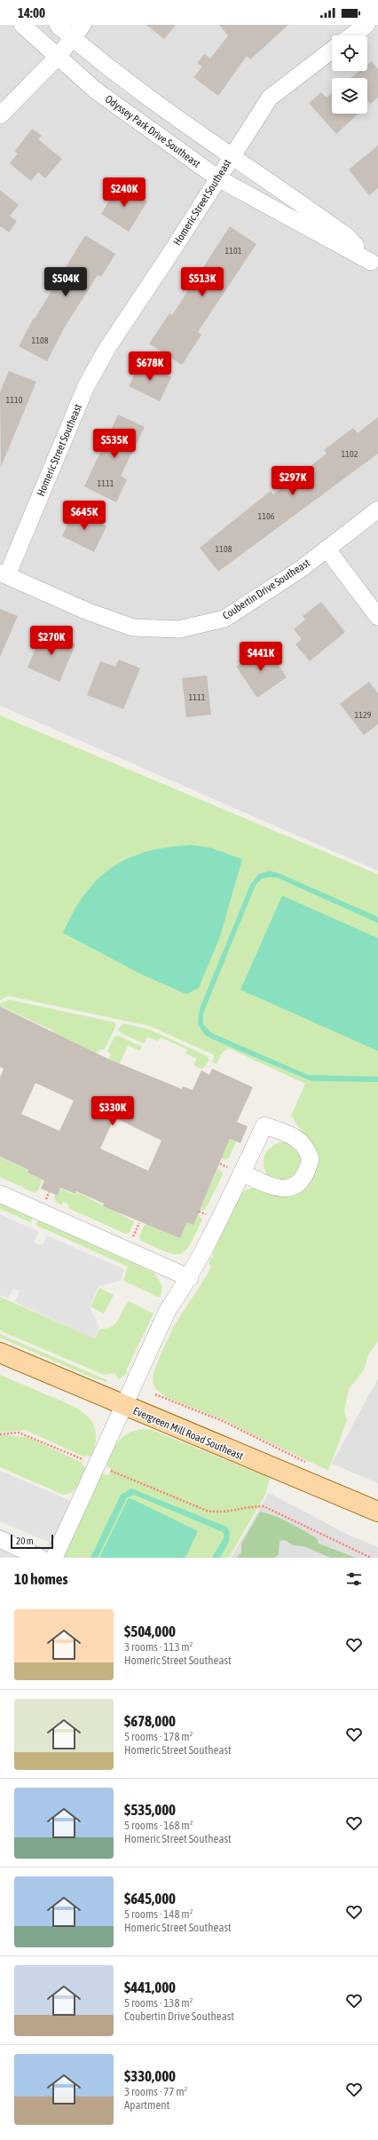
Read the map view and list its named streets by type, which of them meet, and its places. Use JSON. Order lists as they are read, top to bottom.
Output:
{
  "streets": {
    "main road": ["Evergreen Mill Road Southeast"],
    "street": ["Odyssey Park Drive Southeast", "Homeric Street Southeast", "Coubertin Drive Southeast"]
  },
  "crossings": [
    ["Odyssey Park Drive Southeast", "Homeric Street Southeast"],
    ["Homeric Street Southeast", "Coubertin Drive Southeast"]
  ],
  "house_numbers": [
    "1101",
    "1108",
    "1110",
    "1102",
    "1111",
    "1106",
    "1108",
    "1111",
    "1129"
  ],
  "scale_bar": "20 m",
  "page": {
    "status": "14:00",
    "price": [
      "$240K",
      "$504K",
      "$513K",
      "$678K",
      "$535K",
      "$297K",
      "$645K",
      "$270K",
      "$441K",
      "$330K"
    ],
    "scale": "20 m",
    "heading": "10 homes",
    "list": [
      {
        "name": "$504,000",
        "note": "3 rooms · 113 m² · Homeric Street Southeast"
      },
      {
        "name": "$678,000",
        "note": "5 rooms · 178 m² · Homeric Street Southeast"
      },
      {
        "name": "$535,000",
        "note": "5 rooms · 168 m² · Homeric Street Southeast"
      },
      {
        "name": "$645,000",
        "note": "5 rooms · 148 m² · Homeric Street Southeast"
      },
      {
        "name": "$441,000",
        "note": "5 rooms · 138 m² · Coubertin Drive Southeast"
      },
      {
        "name": "$330,000",
        "note": "3 rooms · 77 m² · Apartment"
      }
    ]
  }
}
